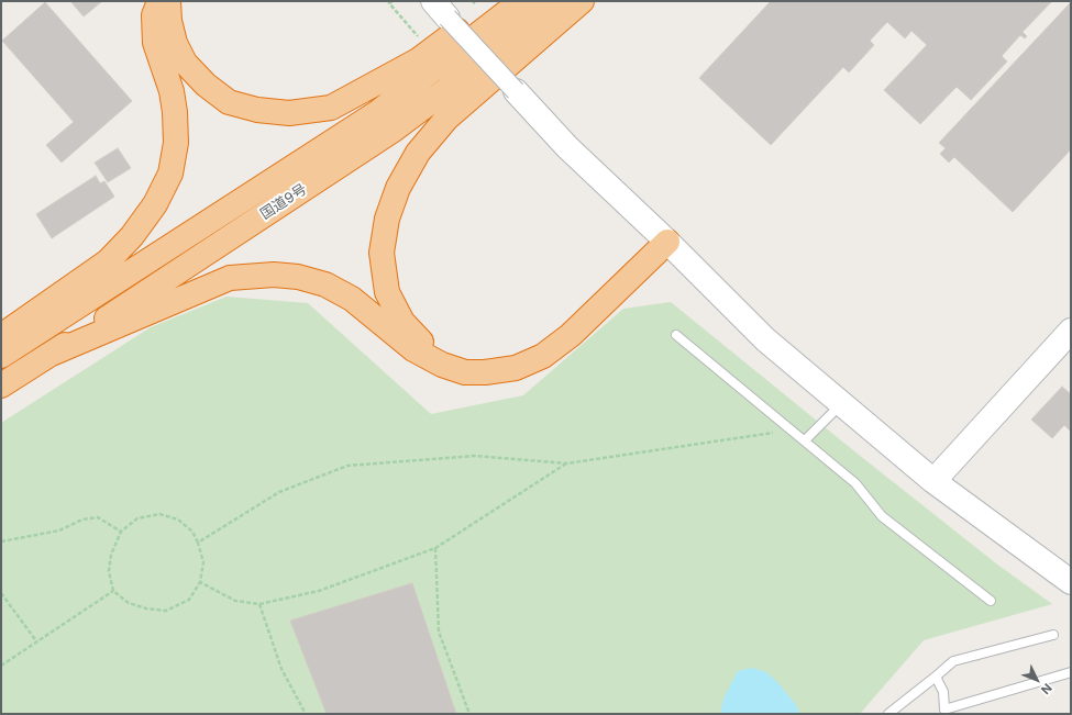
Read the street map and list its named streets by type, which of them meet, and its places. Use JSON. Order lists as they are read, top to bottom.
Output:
{
  "streets": {
    "highway": ["国道9号"]
  },
  "north": "bottom right"
}
